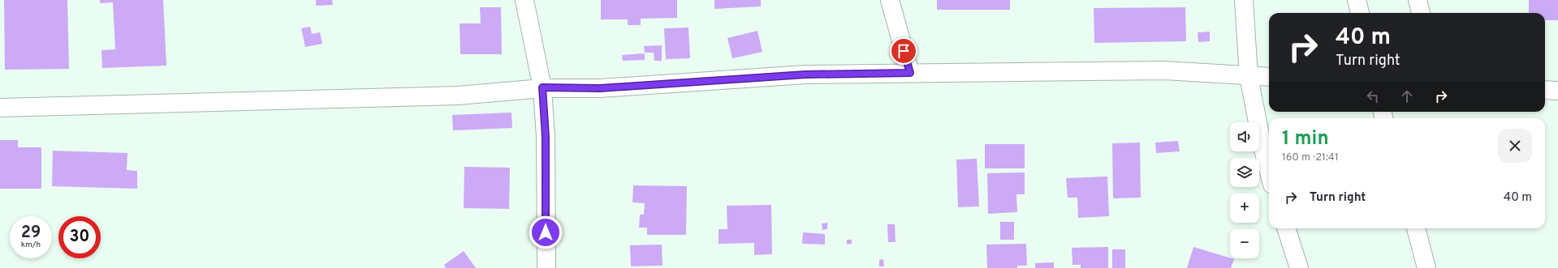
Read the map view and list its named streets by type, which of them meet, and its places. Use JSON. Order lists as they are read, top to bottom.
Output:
{
  "page": {
    "turn": ["40 m", "Turn right"],
    "heading": ["1 min", "160 m · 21:41"],
    "map_buttons": ["+", "−"],
    "list": [
      {
        "name": "Turn right",
        "value": "40 m"
      }
    ],
    "speed": "29 km/h",
    "limit": "30"
  }
}
